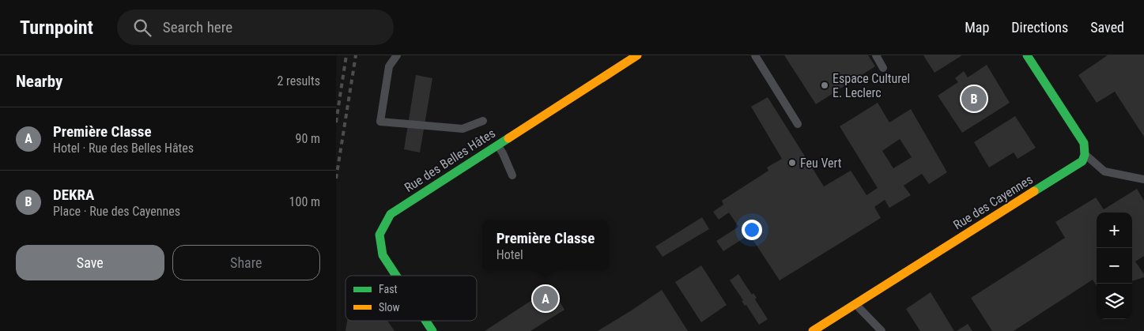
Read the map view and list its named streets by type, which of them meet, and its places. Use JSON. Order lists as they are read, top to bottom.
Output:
{
  "streets": {
    "street": ["Rue des Belles Hâtes", "Rue des Cayennes"]
  },
  "places": ["Espace Culturel E. Leclerc", "Feu Vert"],
  "legend": ["Fast", "Slow"],
  "page": {
    "header": "Turnpoint",
    "search": "Search here",
    "nav": ["Map", "Directions", "Saved"],
    "heading": ["Nearby", "2 results"],
    "pins": ["B", "A"],
    "list": [
      {
        "mark": "A",
        "name": "Première Classe",
        "note": "Hotel · Rue des Belles Hâtes",
        "value": "90 m"
      },
      {
        "mark": "B",
        "name": "DEKRA",
        "note": "Place · Rue des Cayennes",
        "value": "100 m"
      }
    ],
    "map_buttons": ["+", "−"],
    "popup": ["Première Classe", "Hotel"],
    "buttons": ["Save", "Share"]
  }
}
